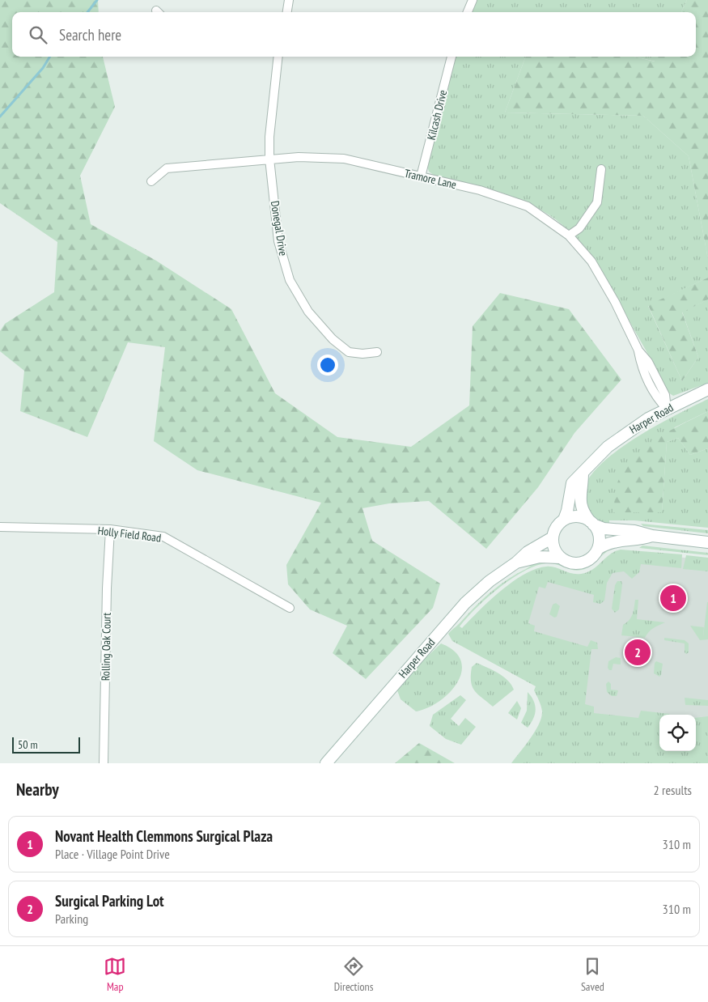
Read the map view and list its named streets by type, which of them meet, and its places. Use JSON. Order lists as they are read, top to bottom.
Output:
{
  "streets": {
    "main road": ["Harper Road"],
    "street": [
      "Kilcash Drive",
      "Tramore Lane",
      "Donegal Drive",
      "Holly Field Road",
      "Rolling Oak Court"
    ]
  },
  "crossings": [
    ["Kilcash Drive", "Tramore Lane"],
    ["Tramore Lane", "Donegal Drive"],
    ["Tramore Lane", "Harper Road"],
    ["Holly Field Road", "Rolling Oak Court"]
  ],
  "scale_bar": "50 m",
  "page": {
    "search": "Search here",
    "pins": ["1", "2"],
    "scale": "50 m",
    "heading": ["Nearby", "2 results"],
    "list": [
      {
        "mark": "1",
        "name": "Novant Health Clemmons Surgical Plaza",
        "note": "Place · Village Point Drive",
        "value": "310 m"
      },
      {
        "mark": "2",
        "name": "Surgical Parking Lot",
        "note": "Parking",
        "value": "310 m"
      }
    ],
    "nav": ["Map", "Directions", "Saved"]
  }
}
